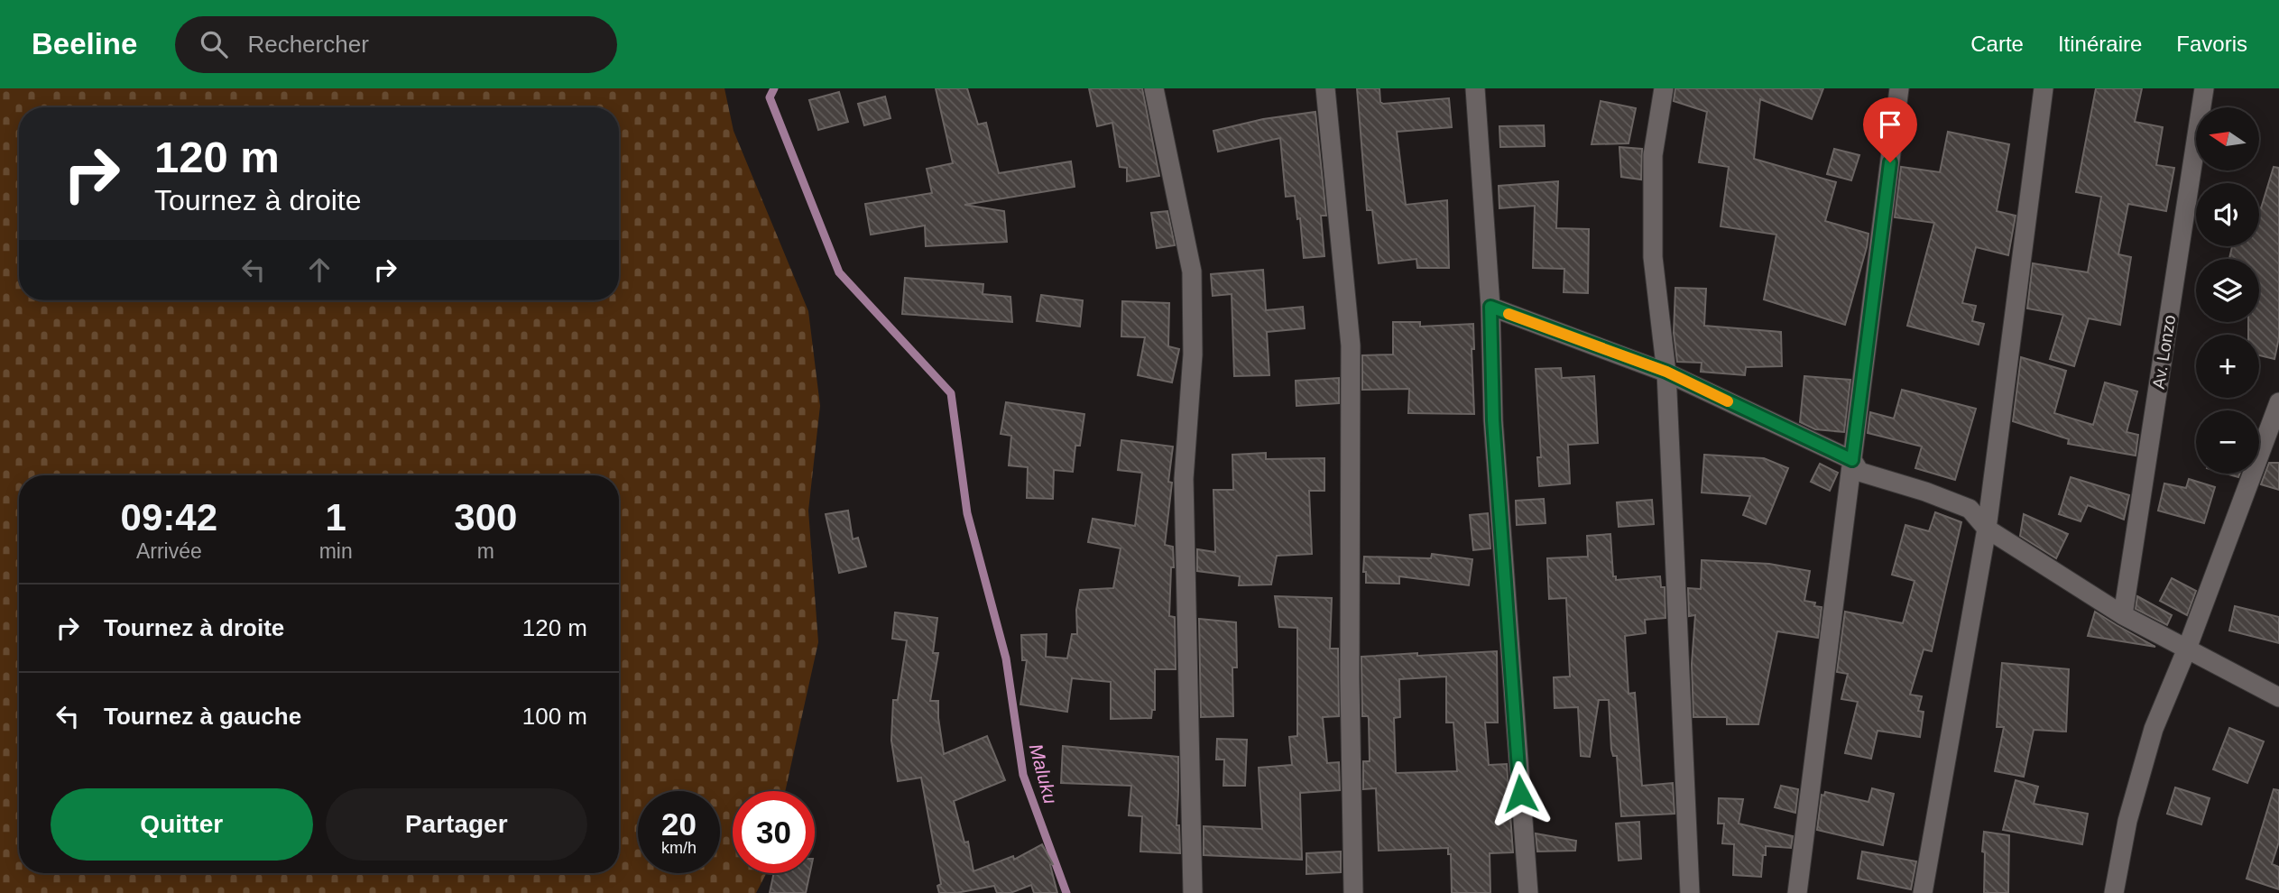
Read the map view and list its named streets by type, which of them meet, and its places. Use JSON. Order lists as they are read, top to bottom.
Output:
{
  "streets": {
    "street": ["Av. Lonzo"]
  },
  "water": ["Maluku"],
  "north": "left",
  "page": {
    "header": "Beeline",
    "search": "Rechercher",
    "nav": ["Carte", "Itinéraire", "Favoris"],
    "map_buttons": ["+", "−"],
    "turn": ["120 m", "Tournez à droite"],
    "eta": [
      "09:42",
      "Arrivée",
      "1",
      "min",
      "300",
      "m"
    ],
    "list": [
      {
        "name": "Tournez à droite",
        "value": "120 m"
      },
      {
        "name": "Tournez à gauche",
        "value": "100 m"
      }
    ],
    "buttons": ["Quitter", "Partager"],
    "speed": "20 km/h",
    "limit": "30"
  }
}
